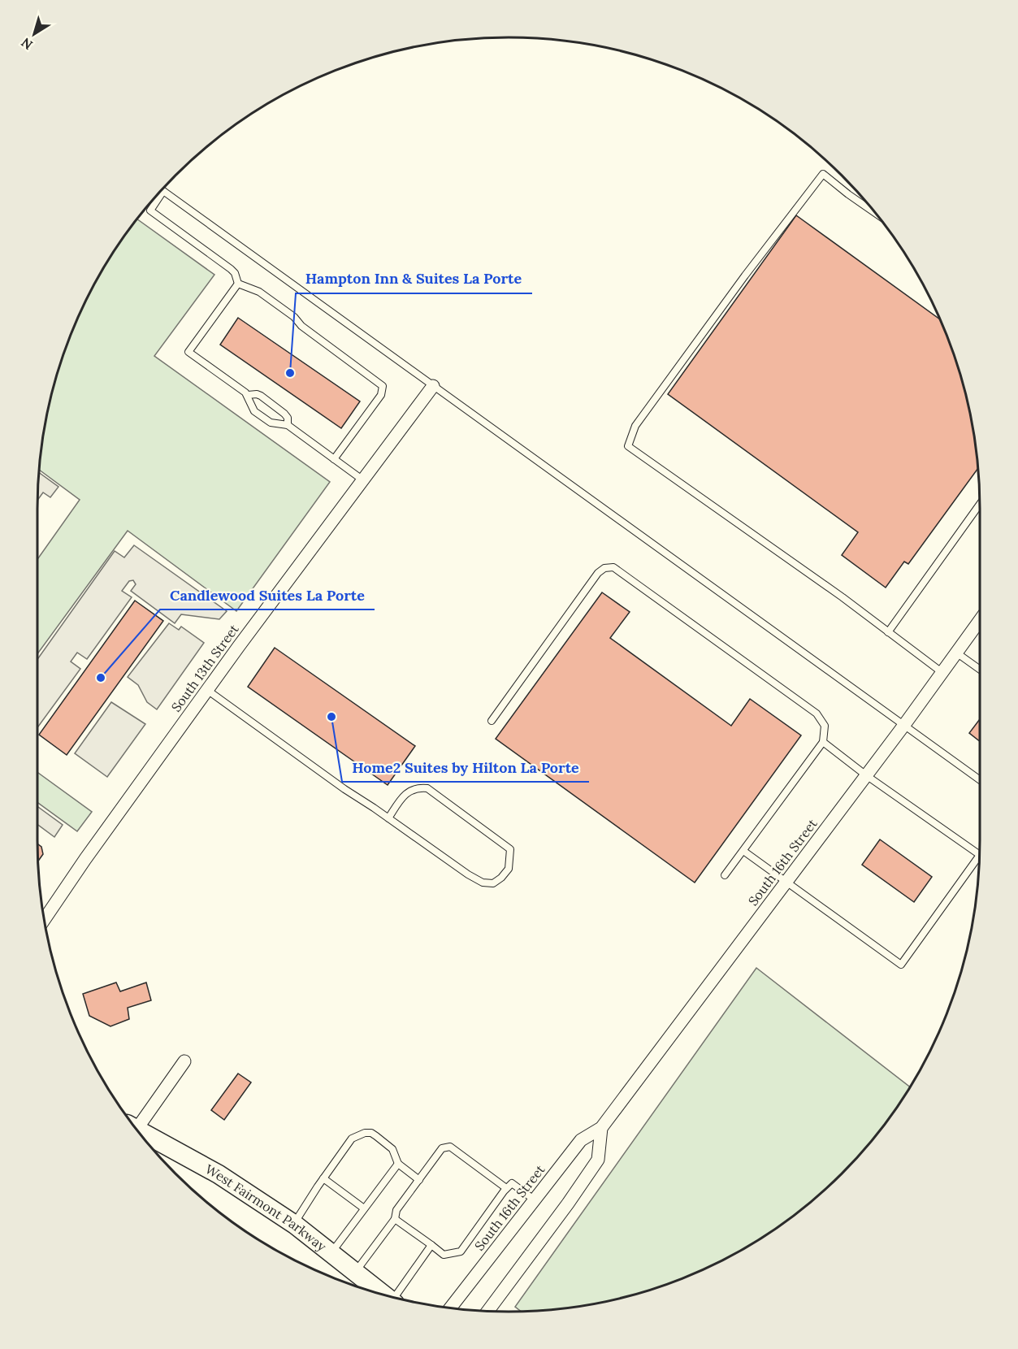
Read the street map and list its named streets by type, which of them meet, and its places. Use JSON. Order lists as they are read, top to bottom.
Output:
{
  "streets": {
    "main road": ["West Fairmont Parkway"],
    "street": ["South 13th Street", "South 16th Street"]
  },
  "places": ["Hampton Inn & Suites La Porte", "Candlewood Suites La Porte", "Home2 Suites by Hilton La Porte"],
  "north": "bottom left"
}
